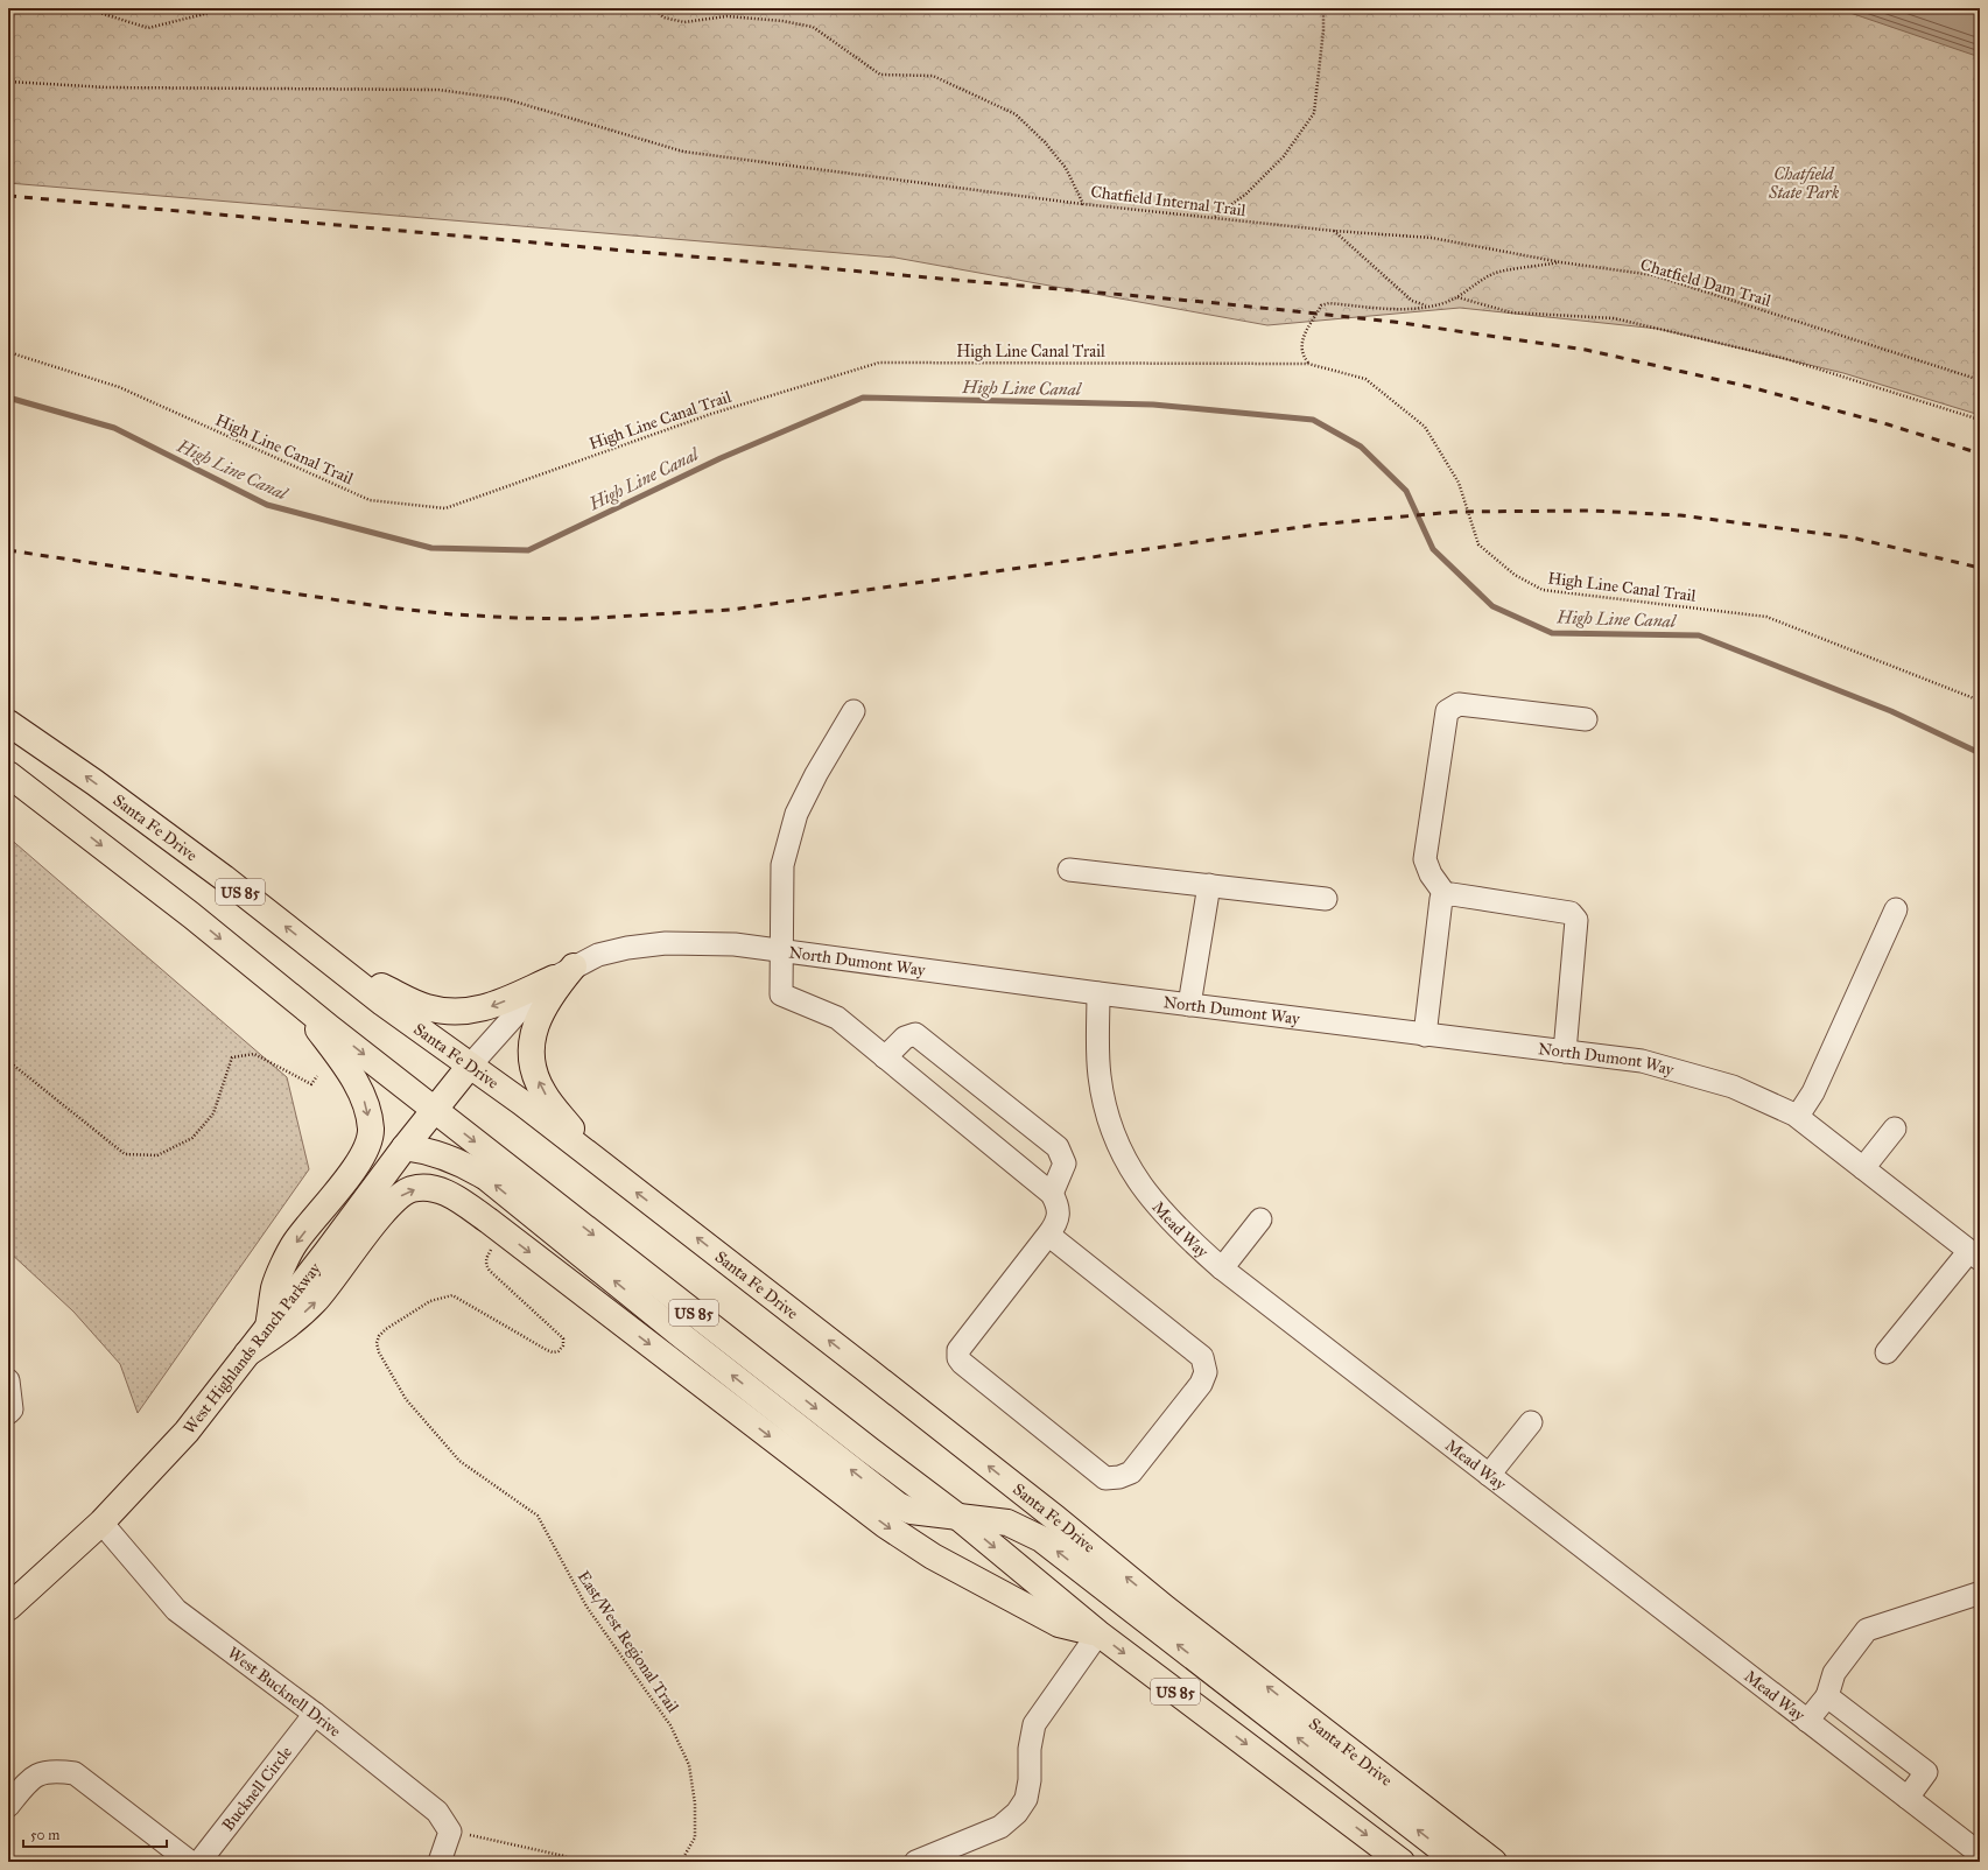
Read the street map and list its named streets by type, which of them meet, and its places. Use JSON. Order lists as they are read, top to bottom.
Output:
{
  "streets": {
    "main road": ["Santa Fe Drive", "US 85", "West Highlands Ranch Parkway"],
    "street": [
      "North Dumont Way",
      "Mead Way",
      "West Bucknell Drive",
      "Bucknell Circle"
    ],
    "path": [
      "Chatfield Internal Trail",
      "Chatfield Dam Trail",
      "High Line Canal Trail",
      "East/West Regional Trail"
    ]
  },
  "crossings": [
    ["Chatfield Internal Trail", "Chatfield Dam Trail"],
    ["Santa Fe Drive", "North Dumont Way"],
    ["Santa Fe Drive", "West Highlands Ranch Parkway"],
    ["US 85", "West Highlands Ranch Parkway"],
    ["North Dumont Way", "Mead Way"],
    ["North Dumont Way", "West Highlands Ranch Parkway"],
    ["West Highlands Ranch Parkway", "West Bucknell Drive"],
    ["West Bucknell Drive", "Bucknell Circle"]
  ],
  "water": ["High Line Canal"],
  "parks": ["Chatfield State Park"],
  "scale_bar": "50 m"
}
